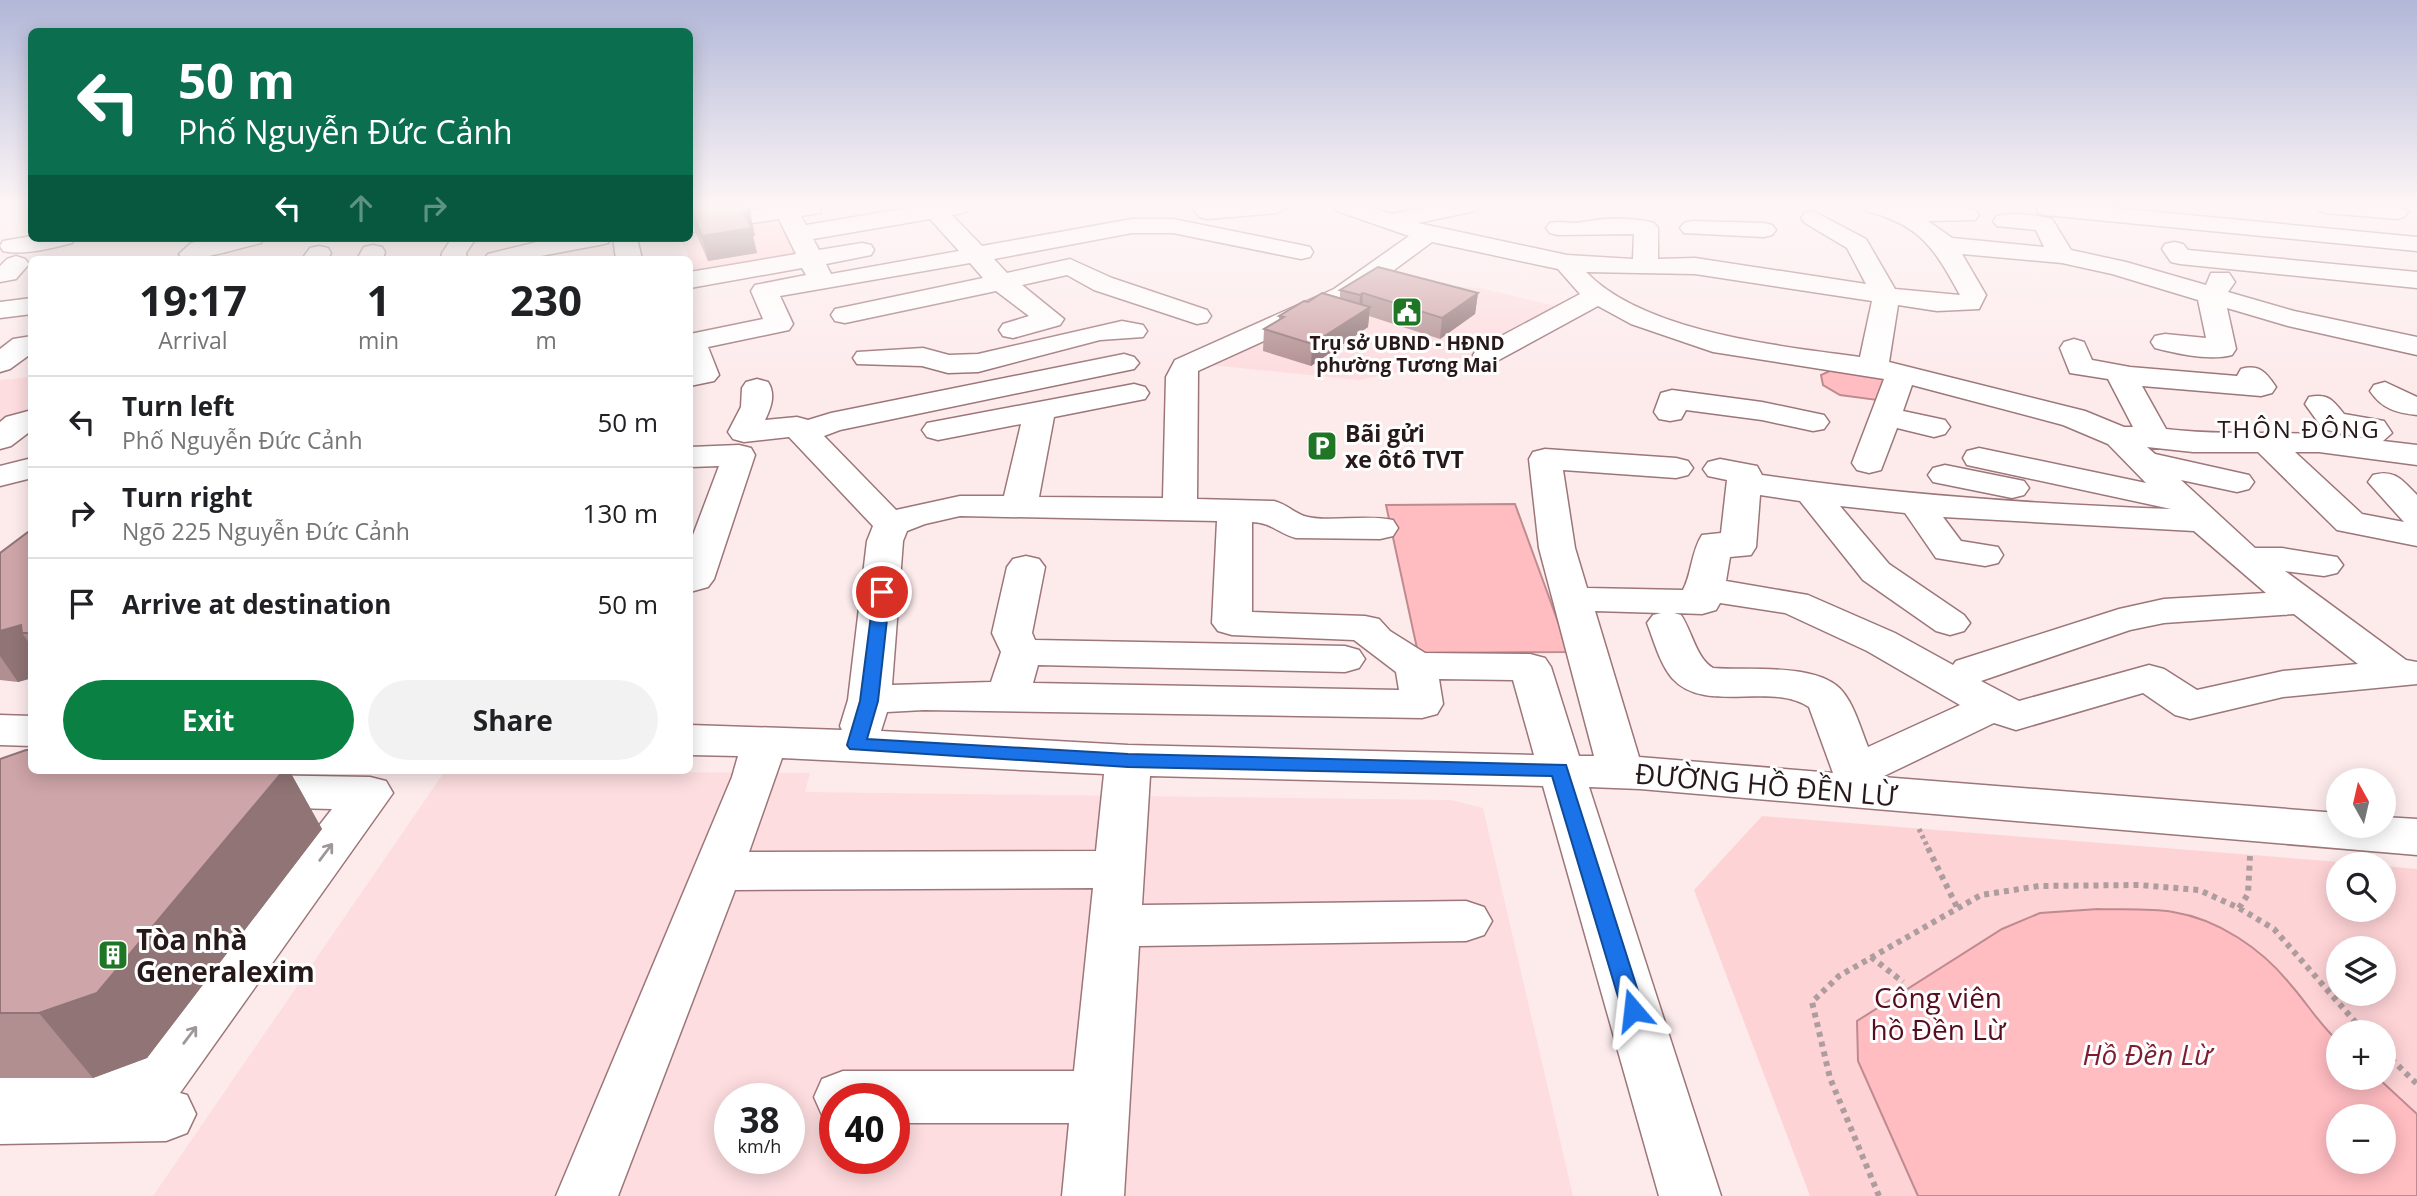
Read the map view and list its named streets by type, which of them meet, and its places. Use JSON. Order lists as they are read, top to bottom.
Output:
{
  "streets": {
    "street": ["ĐƯỜNG HỒ ĐỀN LỪ"]
  },
  "districts": ["THÔN ĐÔNG"],
  "water": ["Hồ Đền Lừ"],
  "parks": ["Công viên hồ Đền Lừ"],
  "places": {
    "public building": ["Trụ sở UBND - HĐND phường Tương Mai"],
    "parking": ["Bãi gửi xe ôtô TVT"],
    "building": ["Tòa nhà Generalexim"]
  },
  "north": "top",
  "page": {
    "turn": ["50 m", "Phố Nguyễn Đức Cảnh"],
    "eta": [
      "19:17",
      "Arrival",
      "1",
      "min",
      "230",
      "m"
    ],
    "list": [
      {
        "name": "Turn left",
        "note": "Phố Nguyễn Đức Cảnh",
        "value": "50 m"
      },
      {
        "name": "Turn right",
        "note": "Ngõ 225 Nguyễn Đức Cảnh",
        "value": "130 m"
      },
      {
        "name": "Arrive at destination",
        "value": "50 m"
      }
    ],
    "buttons": ["Exit", "Share"],
    "map_buttons": ["+", "−"],
    "speed": "38 km/h",
    "limit": "40"
  }
}
